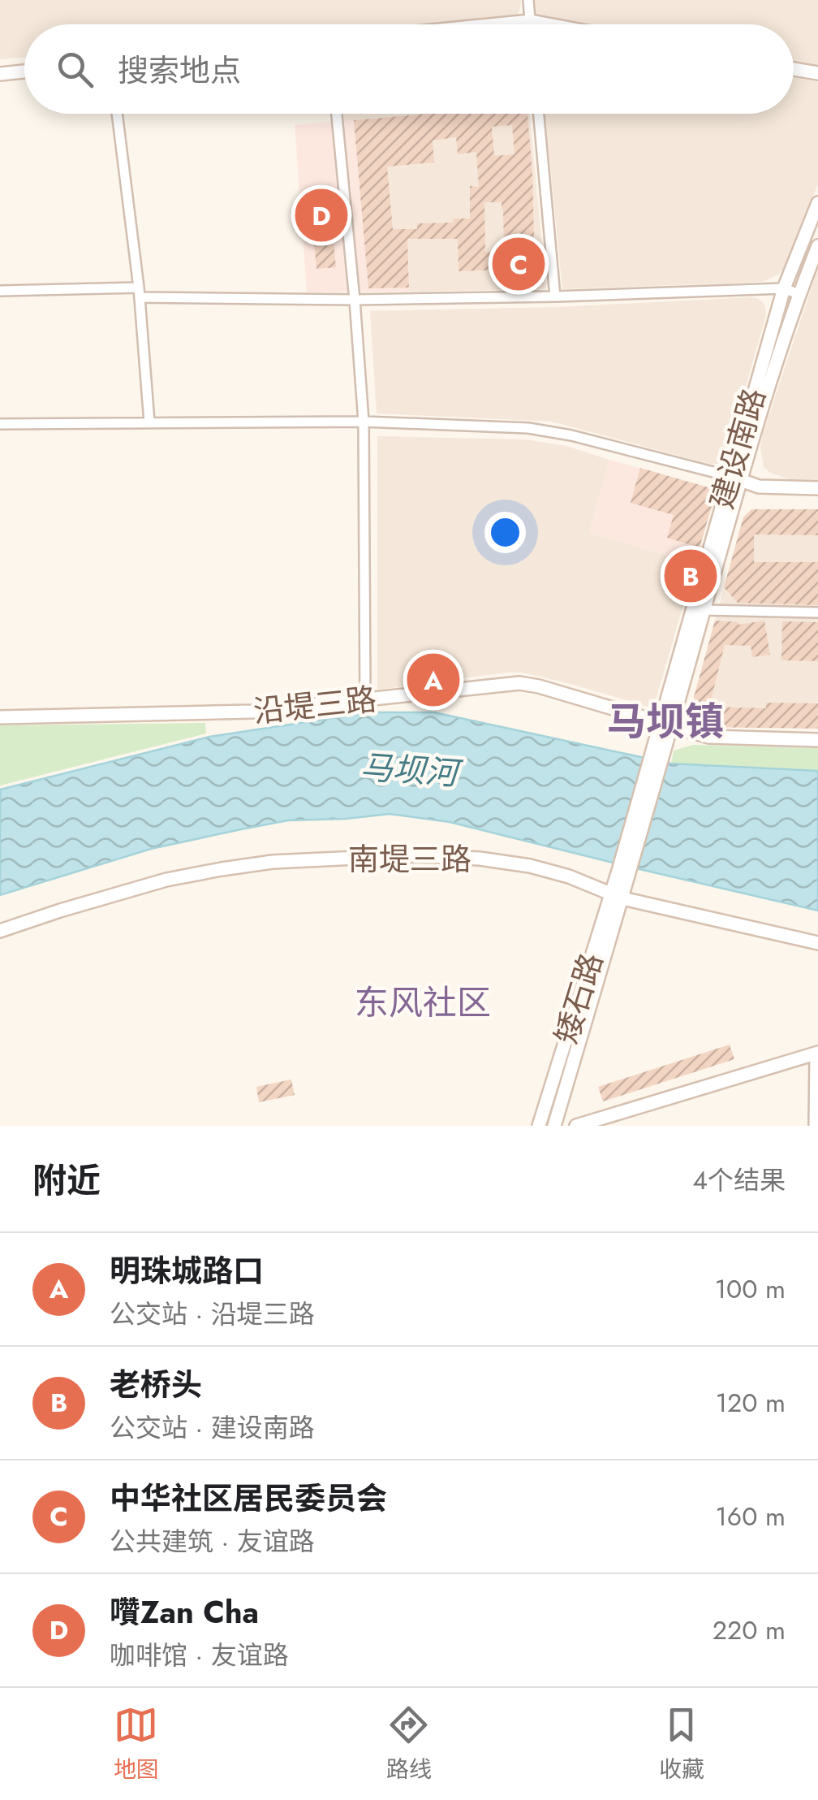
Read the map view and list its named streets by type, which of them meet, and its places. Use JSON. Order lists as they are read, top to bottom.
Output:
{
  "streets": {
    "main road": [
      "建设南路",
      "沿堤三路",
      "南堤三路",
      "矮石路"
    ]
  },
  "crossings": [
    ["建设南路", "沿堤三路"],
    ["建设南路", "矮石路"],
    ["南堤三路", "矮石路"]
  ],
  "districts": ["马坝镇", "东风社区"],
  "water": ["马坝河"],
  "page": {
    "search": "搜索地点",
    "pins": [
      "D",
      "C",
      "B",
      "A"
    ],
    "heading": ["附近", "4个结果"],
    "list": [
      {
        "mark": "A",
        "name": "明珠城路口",
        "note": "公交站 · 沿堤三路",
        "value": "100 m"
      },
      {
        "mark": "B",
        "name": "老桥头",
        "note": "公交站 · 建设南路",
        "value": "120 m"
      },
      {
        "mark": "C",
        "name": "中华社区居民委员会",
        "note": "公共建筑 · 友谊路",
        "value": "160 m"
      },
      {
        "mark": "D",
        "name": "囋Zan Cha",
        "note": "咖啡馆 · 友谊路",
        "value": "220 m"
      }
    ],
    "nav": ["地图", "路线", "收藏"]
  }
}
